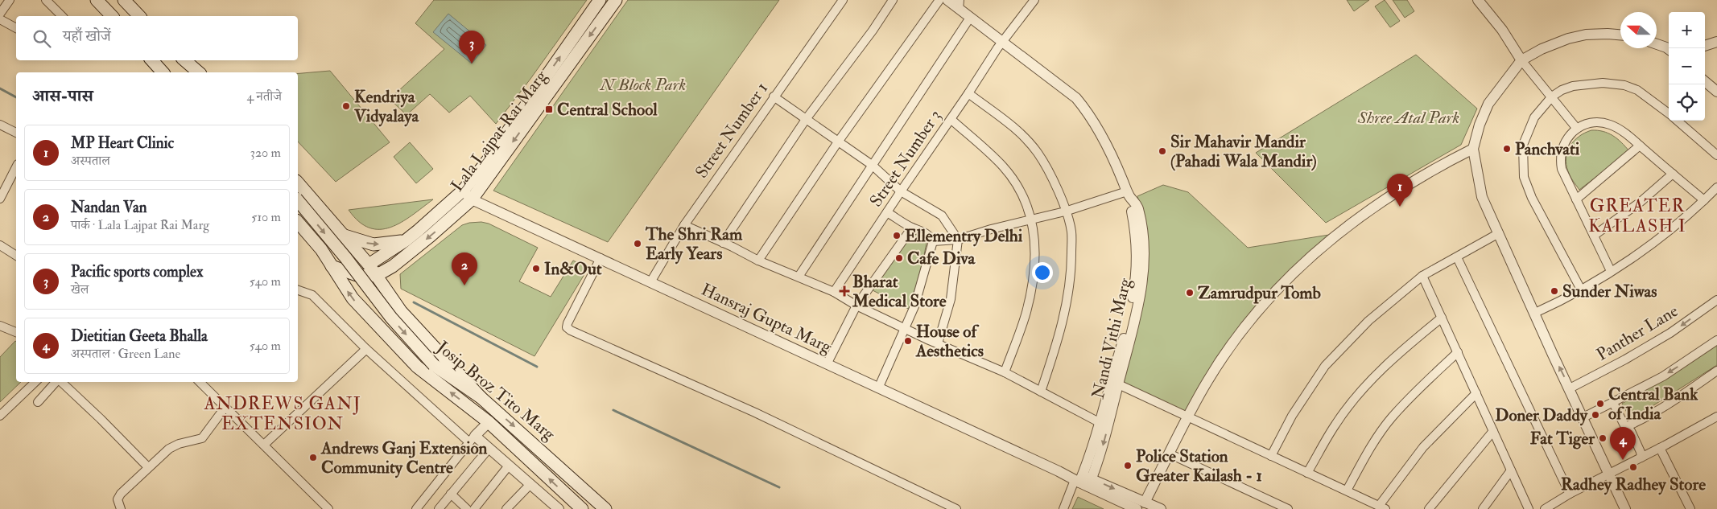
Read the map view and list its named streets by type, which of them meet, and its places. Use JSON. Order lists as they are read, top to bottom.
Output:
{
  "streets": {
    "main road": ["Lala Lajpat Rai Marg", "Josip Broz Tito Marg"],
    "street": [
      "Street Number 1",
      "Street Number 3",
      "Hansraj Gupta Marg",
      "Panther Lane",
      "Nandi Vithi Marg"
    ]
  },
  "crossings": [
    ["Street Number 1", "Hansraj Gupta Marg"],
    ["Lala Lajpat Rai Marg", "Hansraj Gupta Marg"],
    ["Street Number 3", "Nandi Vithi Marg"],
    ["Hansraj Gupta Marg", "Nandi Vithi Marg"]
  ],
  "districts": ["GREATER KAILASH I", "ANDREWS GANJ EXTENSION"],
  "parks": ["N Block Park", "Shree Atal Park"],
  "places": {
    "other": [
      "Kendriya Vidyalaya",
      "Panchvati",
      "Sir Mahavir Mandir (Pahadi Wala Mandir)",
      "Ellementry Delhi",
      "The Shri Ram Early Years",
      "Cafe Diva",
      "In&Out",
      "Sunder Niwas",
      "Zamrudpur Tomb",
      "House of Aesthetics",
      "Central Bank of India",
      "Doner Daddy",
      "Fat Tiger",
      "Andrews Ganj Extension Community Centre",
      "Police Station Greater Kailash - 1",
      "Radhey Radhey Store"
    ],
    "transit": ["Central School"],
    "health": ["Bharat Medical Store"]
  },
  "north": "left",
  "page": {
    "map_buttons": ["+", "−"],
    "search": "यहाँ खोजें",
    "pins": [
      "3",
      "1",
      "2",
      "4"
    ],
    "heading": ["आस-पास", "4 नतीजे"],
    "list": [
      {
        "mark": "1",
        "name": "MP Heart Clinic",
        "note": "अस्पताल",
        "value": "320 m"
      },
      {
        "mark": "2",
        "name": "Nandan Van",
        "note": "पार्क · Lala Lajpat Rai Marg",
        "value": "510 m"
      },
      {
        "mark": "3",
        "name": "Pacific sports complex",
        "note": "खेल",
        "value": "540 m"
      },
      {
        "mark": "4",
        "name": "Dietitian Geeta Bhalla",
        "note": "अस्पताल · Green Lane",
        "value": "540 m"
      }
    ]
  }
}
